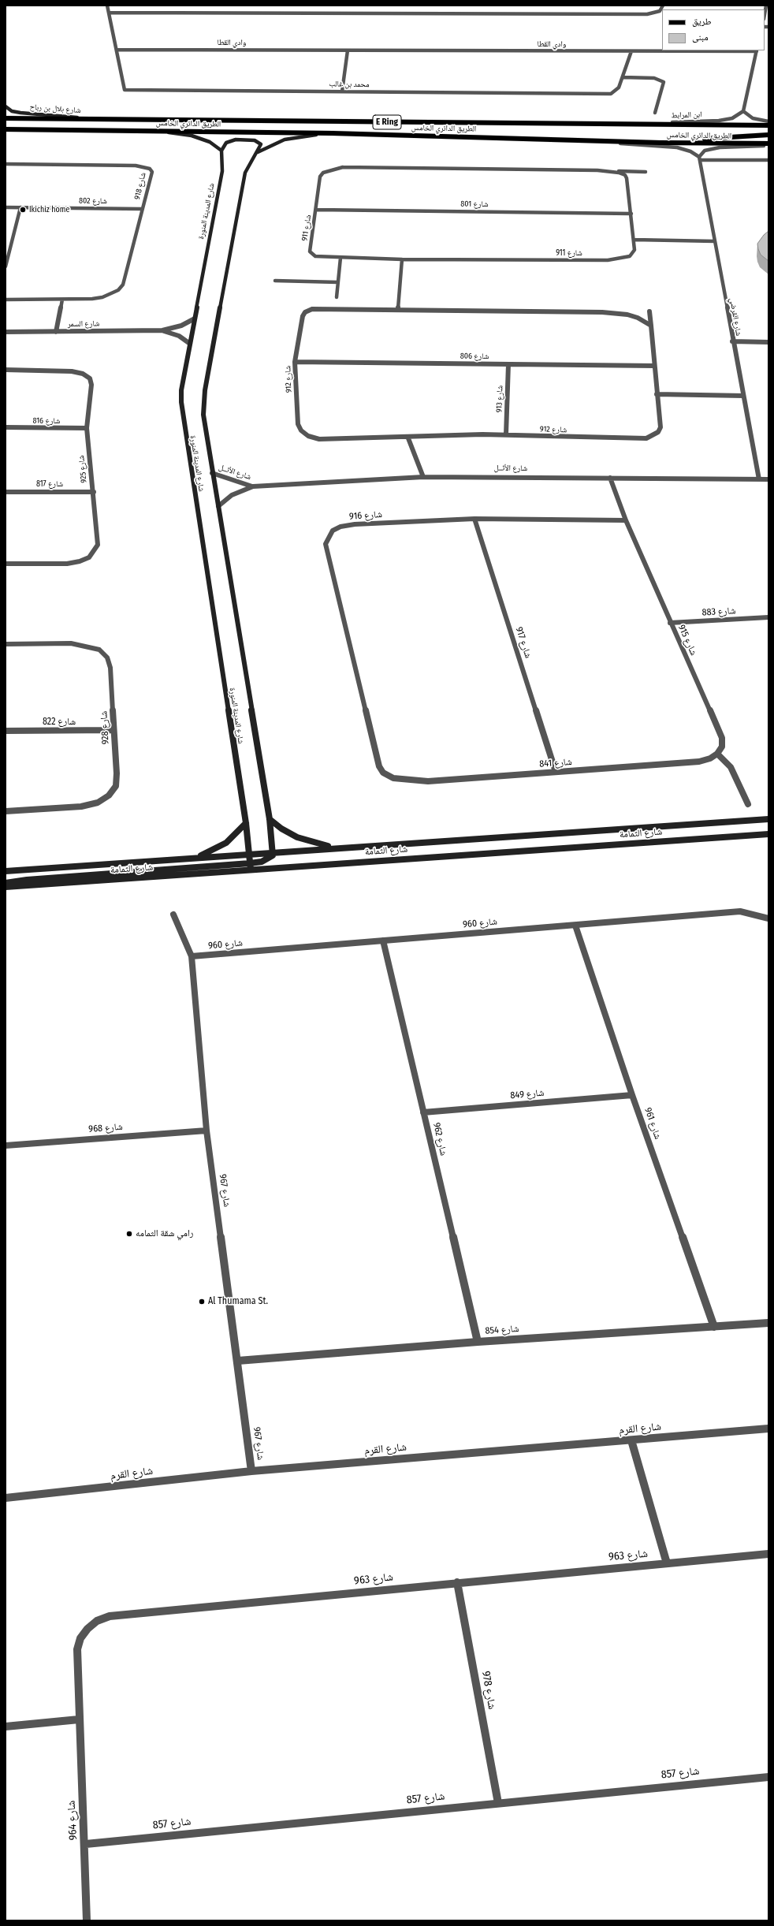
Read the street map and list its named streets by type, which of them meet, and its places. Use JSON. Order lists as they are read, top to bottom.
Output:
{
  "streets": {
    "main road": ["E Ring", "الطريق الدائري الخامس"],
    "street": [
      "وادي القطا",
      "محمد بن غالب",
      "شارع بلال بن رباح",
      "ابن المرابط",
      "شارع 918",
      "شارع 802",
      "شارع 801",
      "شارع المدينة المنورة",
      "شارع 911",
      "شارع القرضي",
      "شارع السمر",
      "شارع 806",
      "شارع 912",
      "شارع 913",
      "شارع 816",
      "شارع الأثــل",
      "شارع 925",
      "شارع 817",
      "شارع 916",
      "شارع 883",
      "شارع 915",
      "شارع 917",
      "شارع 822",
      "شارع 928",
      "شارع 841",
      "شارع الثمامة",
      "شارع 960",
      "شارع 849",
      "شارع 961",
      "شارع 968",
      "شارع 962",
      "شارع 967",
      "شارع 854",
      "شارع القرم",
      "شارع 963",
      "شارع 978",
      "شارع 857",
      "شارع 964"
    ]
  },
  "crossings": [
    ["وادي القطا", "محمد بن غالب"],
    ["شارع بلال بن رباح", "الطريق الدائري الخامس"],
    ["ابن المرابط", "الطريق الدائري الخامس"],
    ["شارع 918", "شارع 802"],
    ["شارع 801", "شارع 911"],
    ["شارع المدينة المنورة", "شارع السمر"],
    ["شارع المدينة المنورة", "شارع الأثــل"],
    ["شارع المدينة المنورة", "شارع الثمامة"],
    ["شارع القرضي", "شارع الأثــل"],
    ["شارع 806", "شارع 912"],
    ["شارع 806", "شارع 913"],
    ["شارع 912", "شارع 913"],
    ["شارع 816", "شارع 925"],
    ["شارع الأثــل", "شارع 915"],
    ["شارع 925", "شارع 817"],
    ["شارع 916", "شارع 915"],
    ["شارع 916", "شارع 917"],
    ["شارع 916", "شارع 841"],
    ["شارع 883", "شارع 915"],
    ["شارع 915", "شارع 841"],
    ["شارع 917", "شارع 841"],
    ["شارع 822", "شارع 928"],
    ["شارع 960", "شارع 961"],
    ["شارع 960", "شارع 962"],
    ["شارع 960", "شارع 967"],
    ["شارع 849", "شارع 961"],
    ["شارع 849", "شارع 962"],
    ["شارع 961", "شارع 854"],
    ["شارع 968", "شارع 967"],
    ["شارع 962", "شارع 854"],
    ["شارع 967", "شارع 854"],
    ["شارع 967", "شارع القرم"],
    ["شارع القرم", "شارع 963"],
    ["شارع 963", "شارع 978"],
    ["شارع 963", "شارع 964"],
    ["شارع 978", "شارع 857"],
    ["شارع 857", "شارع 964"]
  ],
  "places": ["Ikichiz home", "رامي شقة الثمامه", "Al Thumama St."],
  "legend": ["طريق", "مبنى"]
}
